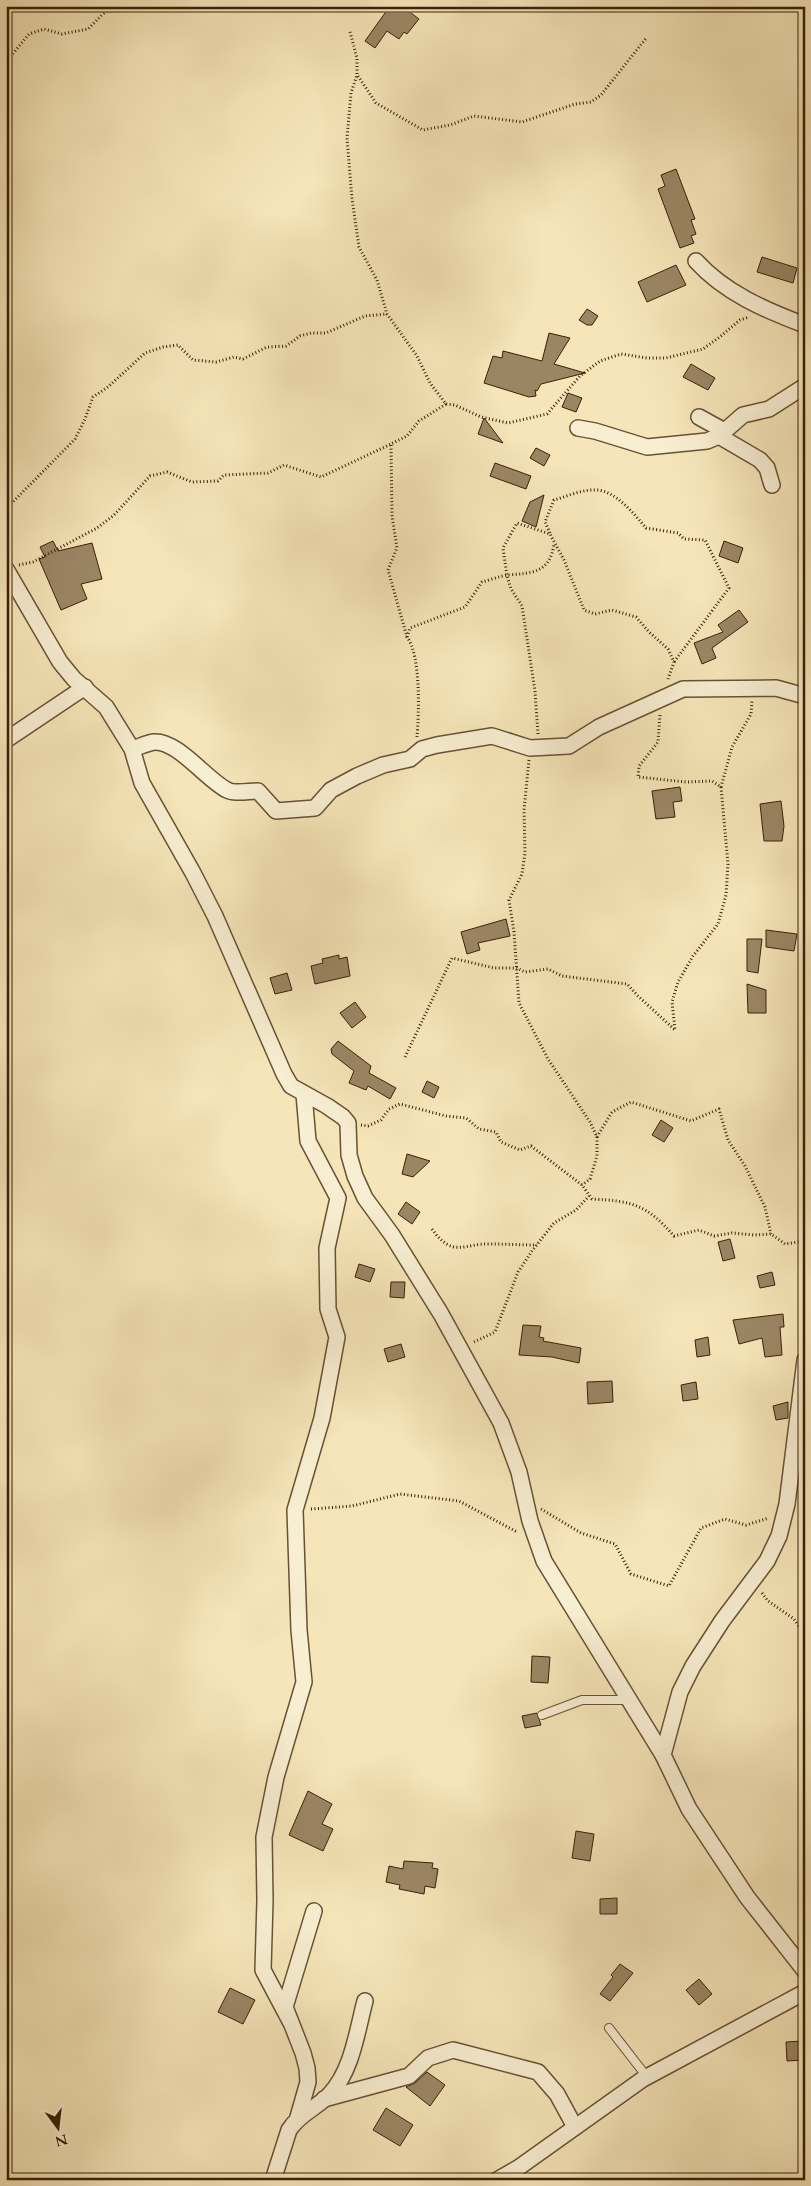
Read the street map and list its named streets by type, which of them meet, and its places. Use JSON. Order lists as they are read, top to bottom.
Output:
{
  "north": "bottom"
}
